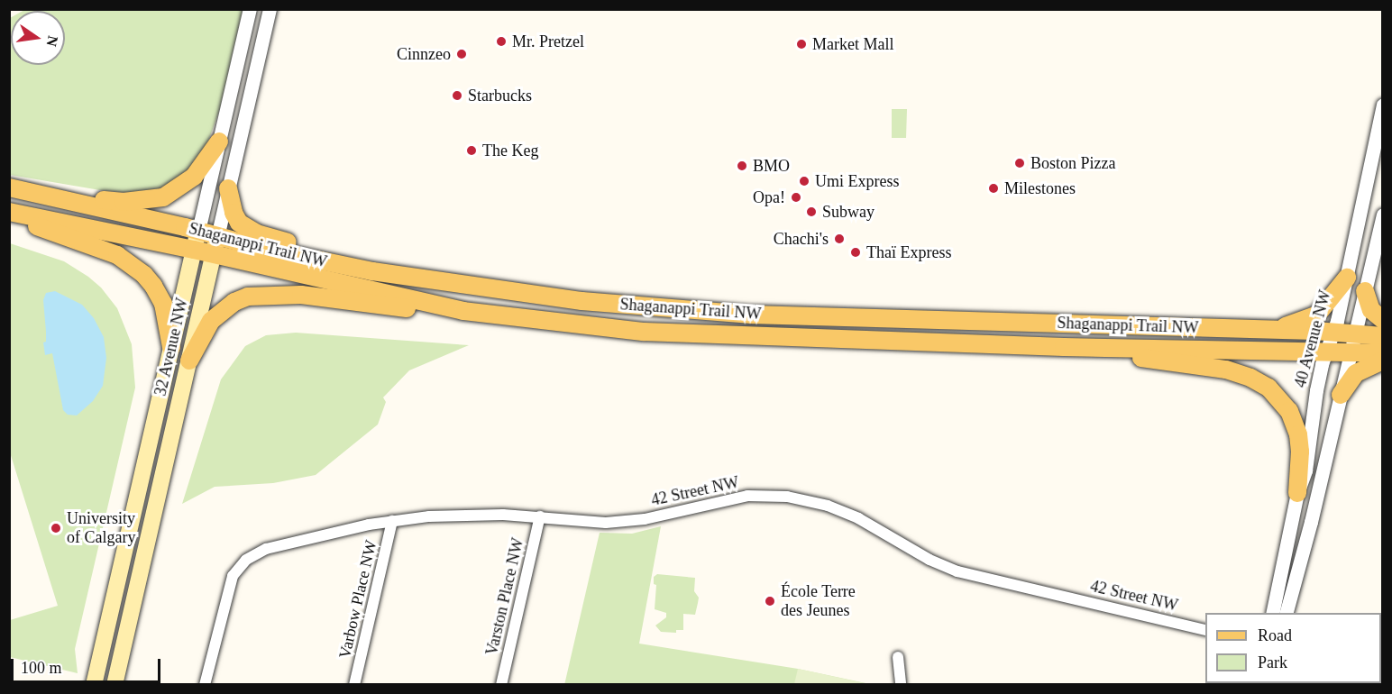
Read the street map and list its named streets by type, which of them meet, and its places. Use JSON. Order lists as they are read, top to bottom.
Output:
{
  "streets": {
    "main road": ["Shaganappi Trail NW", "32 Avenue NW"],
    "street": [
      "40 Avenue NW",
      "42 Street NW",
      "Varston Place NW",
      "Varbow Place NW"
    ]
  },
  "crossings": [
    ["Shaganappi Trail NW", "40 Avenue NW"],
    ["Shaganappi Trail NW", "32 Avenue NW"],
    ["42 Street NW", "Varston Place NW"],
    ["42 Street NW", "Varbow Place NW"]
  ],
  "places": [
    "Mr. Pretzel",
    "Market Mall",
    "Cinnzeo",
    "Starbucks",
    "The Keg",
    "Boston Pizza",
    "BMO",
    "Umi Express",
    "Milestones",
    "Opa!",
    "Subway",
    "Chachi's",
    "Thaï Express",
    "University of Calgary",
    "École Terre des Jeunes"
  ],
  "legend": ["Road", "Park"],
  "scale_bar": "100 m",
  "north": "right"
}
